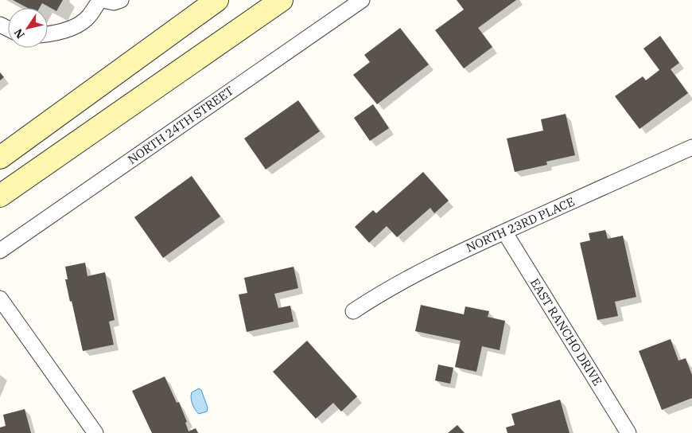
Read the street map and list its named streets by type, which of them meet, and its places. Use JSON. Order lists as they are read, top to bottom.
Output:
{
  "streets": {
    "street": ["NORTH 24TH STREET", "NORTH 23RD PLACE", "EAST RANCHO DRIVE"]
  },
  "crossings": [
    ["NORTH 23RD PLACE", "EAST RANCHO DRIVE"]
  ],
  "north": "bottom left"
}
